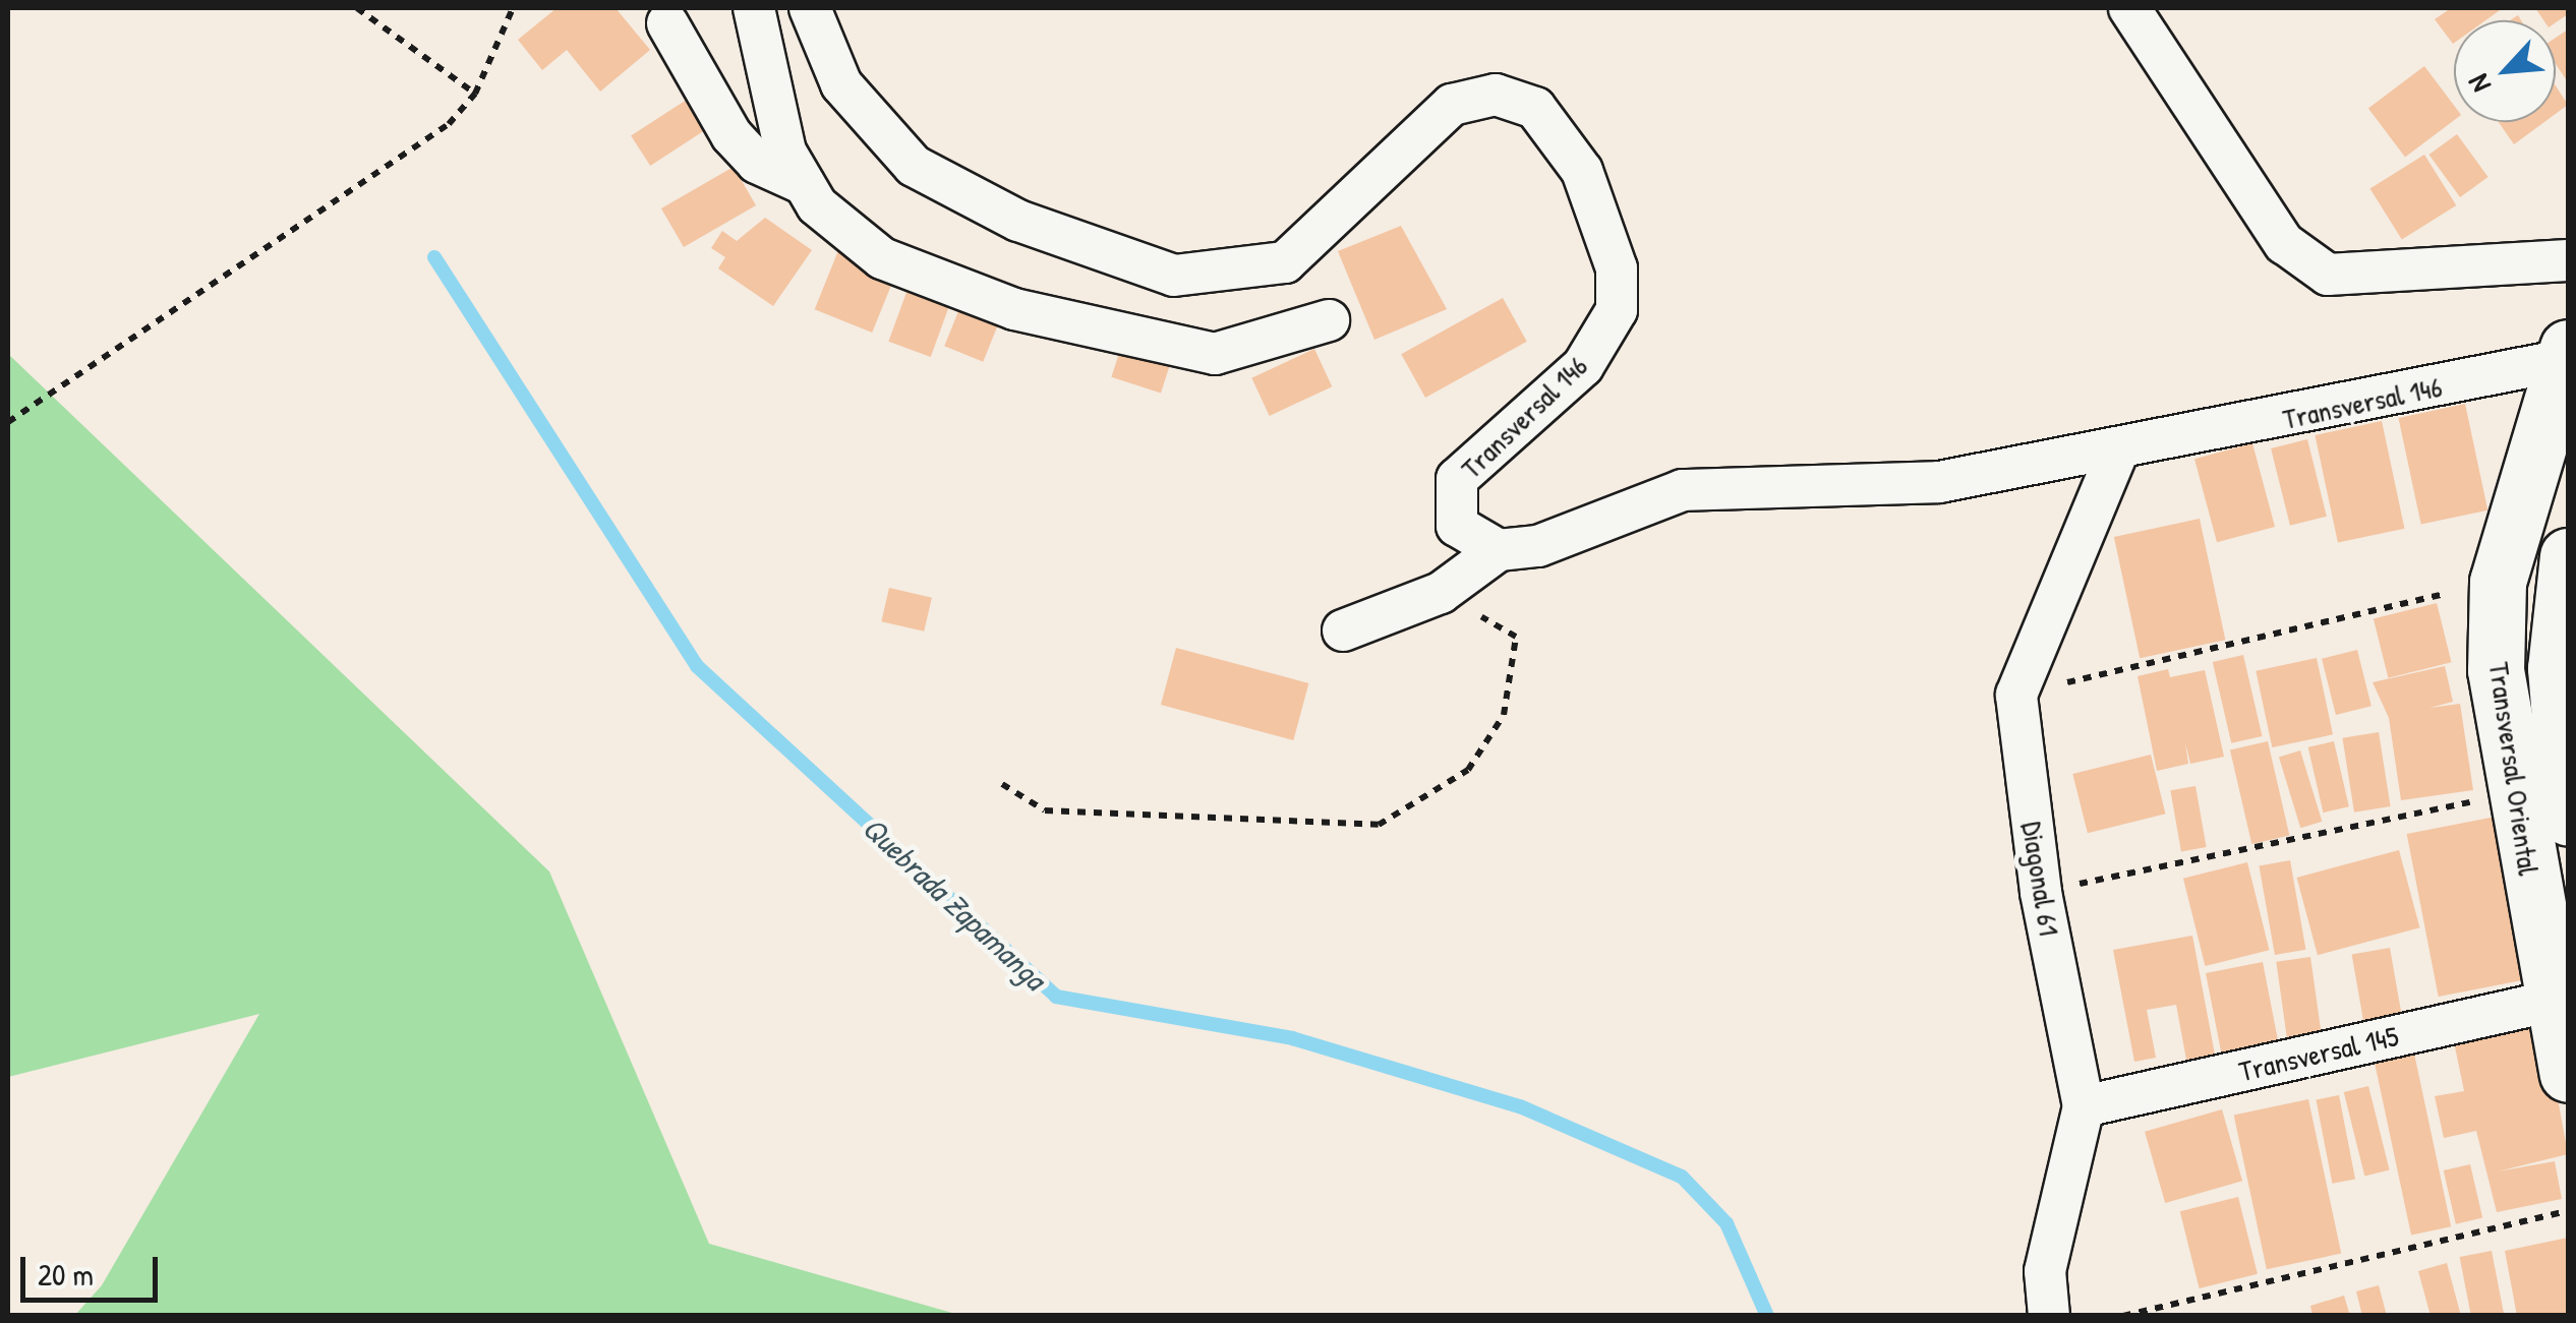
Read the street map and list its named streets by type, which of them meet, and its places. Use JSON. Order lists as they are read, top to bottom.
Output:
{
  "streets": {
    "main road": ["Transversal Oriental"],
    "street": ["Transversal 146", "Diagonal 61", "Transversal 145"]
  },
  "crossings": [
    ["Transversal 146", "Transversal Oriental"],
    ["Transversal 146", "Diagonal 61"],
    ["Transversal Oriental", "Transversal 145"],
    ["Diagonal 61", "Transversal 145"]
  ],
  "water": ["Quebrada Zapamanga"],
  "scale_bar": "20 m",
  "north": "bottom left"
}
